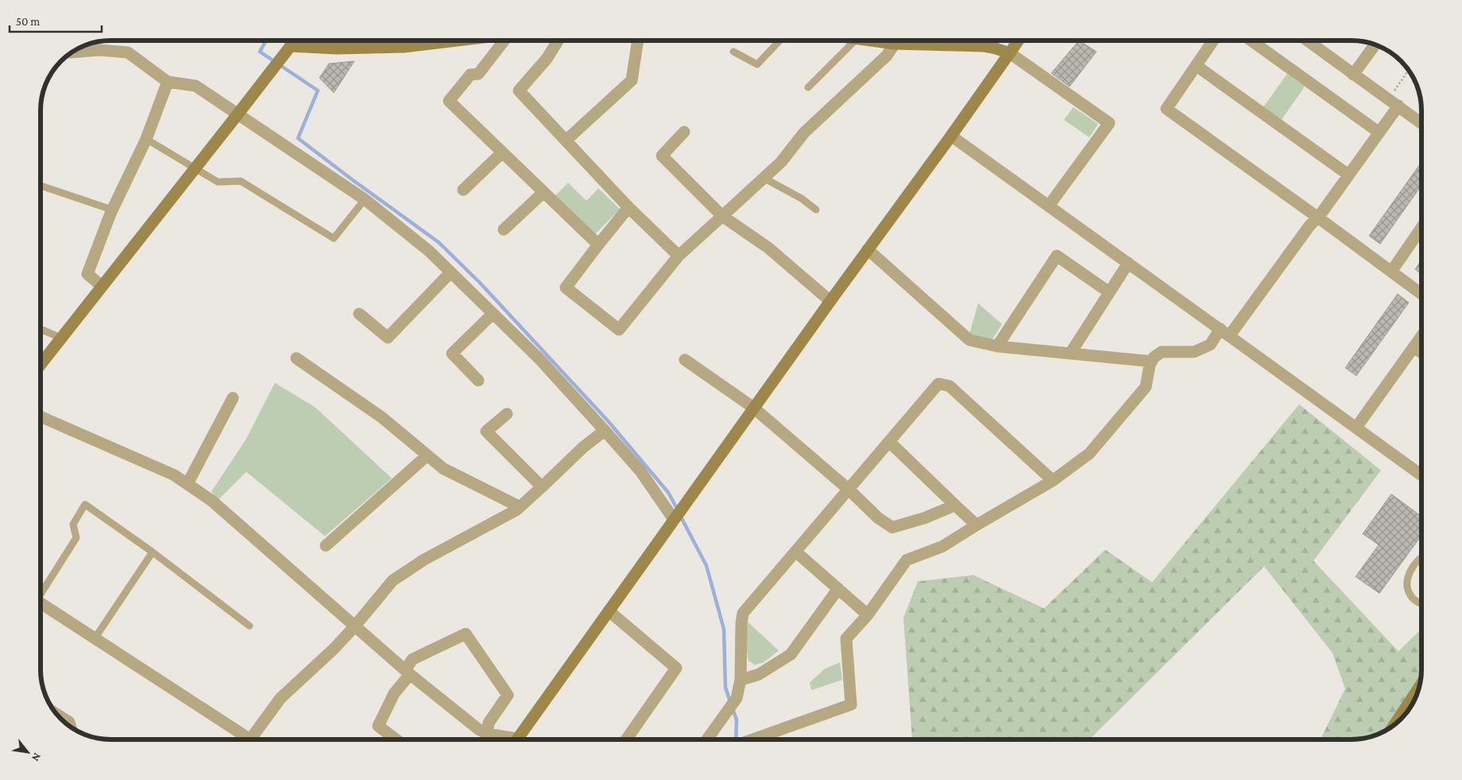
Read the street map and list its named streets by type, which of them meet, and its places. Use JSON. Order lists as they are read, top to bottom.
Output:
{
  "scale_bar": "50 m",
  "north": "bottom right"
}
